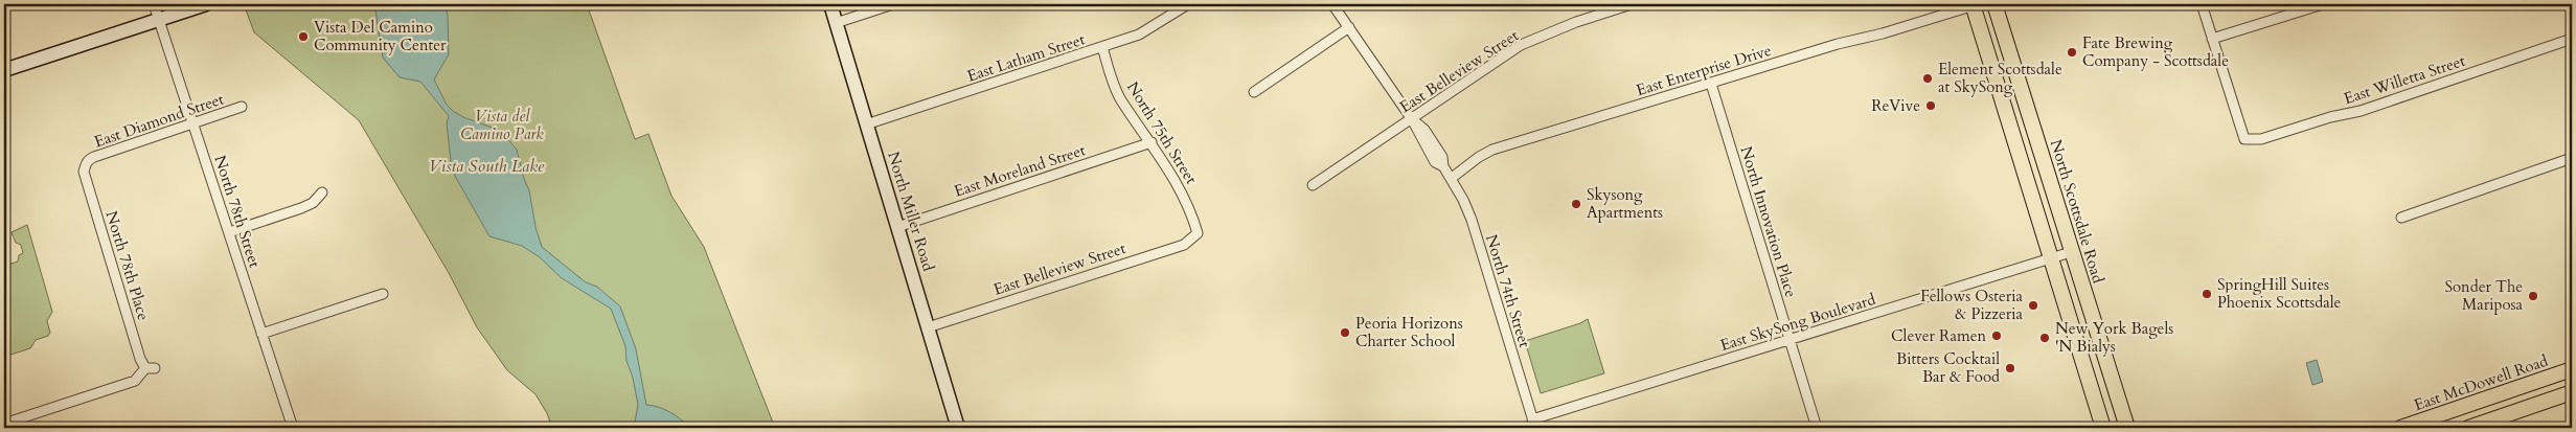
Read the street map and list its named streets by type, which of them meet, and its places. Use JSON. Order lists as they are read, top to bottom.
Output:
{
  "streets": {
    "main road": ["North Scottsdale Road", "East McDowell Road"],
    "street": [
      "East Latham Street",
      "East Enterprise Drive",
      "East Belleview Street",
      "East Willetta Street",
      "East Diamond Street",
      "North 75th Street",
      "East Moreland Street",
      "North 78th Street",
      "North Miller Road",
      "North Innovation Place",
      "North 78th Place",
      "North 74th Street",
      "East SkySong Boulevard"
    ]
  },
  "crossings": [
    ["East Latham Street", "North 75th Street"],
    ["East Latham Street", "North Miller Road"],
    ["East Enterprise Drive", "North Innovation Place"],
    ["East Enterprise Drive", "North 74th Street"],
    ["East Belleview Street", "North 75th Street"],
    ["East Belleview Street", "North Miller Road"],
    ["East Belleview Street", "North 74th Street"],
    ["East Diamond Street", "North 78th Street"],
    ["East Diamond Street", "North 78th Place"],
    ["North 75th Street", "East Moreland Street"],
    ["East Moreland Street", "North Miller Road"],
    ["North Scottsdale Road", "East SkySong Boulevard"],
    ["North Innovation Place", "East SkySong Boulevard"],
    ["North 74th Street", "East SkySong Boulevard"]
  ],
  "water": ["Vista South Lake"],
  "parks": ["Vista del Camino Park"],
  "places": [
    "Vista Del Camino Community Center",
    "Fate Brewing Company - Scottsdale",
    "Element Scottsdale at SkySong",
    "ReVive",
    "Skysong Apartments",
    "SpringHill Suites Phoenix Scottsdale",
    "Sonder The Mariposa",
    "Fellows Osteria & Pizzeria",
    "Peoria Horizons Charter School",
    "Clever Ramen",
    "New York Bagels 'N Bialys",
    "Bitters Cocktail Bar & Food"
  ]
}
